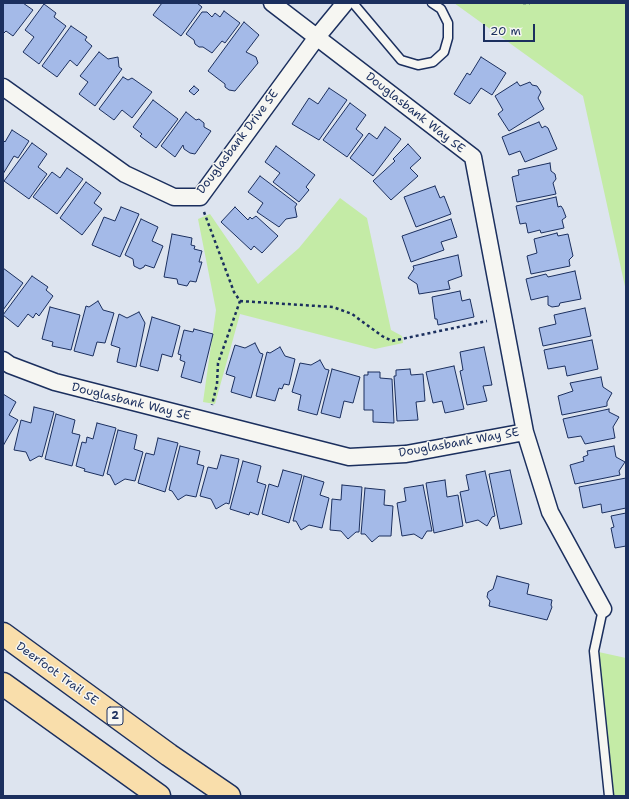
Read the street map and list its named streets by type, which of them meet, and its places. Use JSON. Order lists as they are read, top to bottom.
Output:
{
  "streets": {
    "highway": ["Deerfoot Trail SE", "2"],
    "street": ["Douglasbank Way SE", "Douglasbank Drive SE"]
  },
  "crossings": [
    ["Douglasbank Way SE", "Douglasbank Drive SE"]
  ],
  "scale_bar": "20 m"
}
